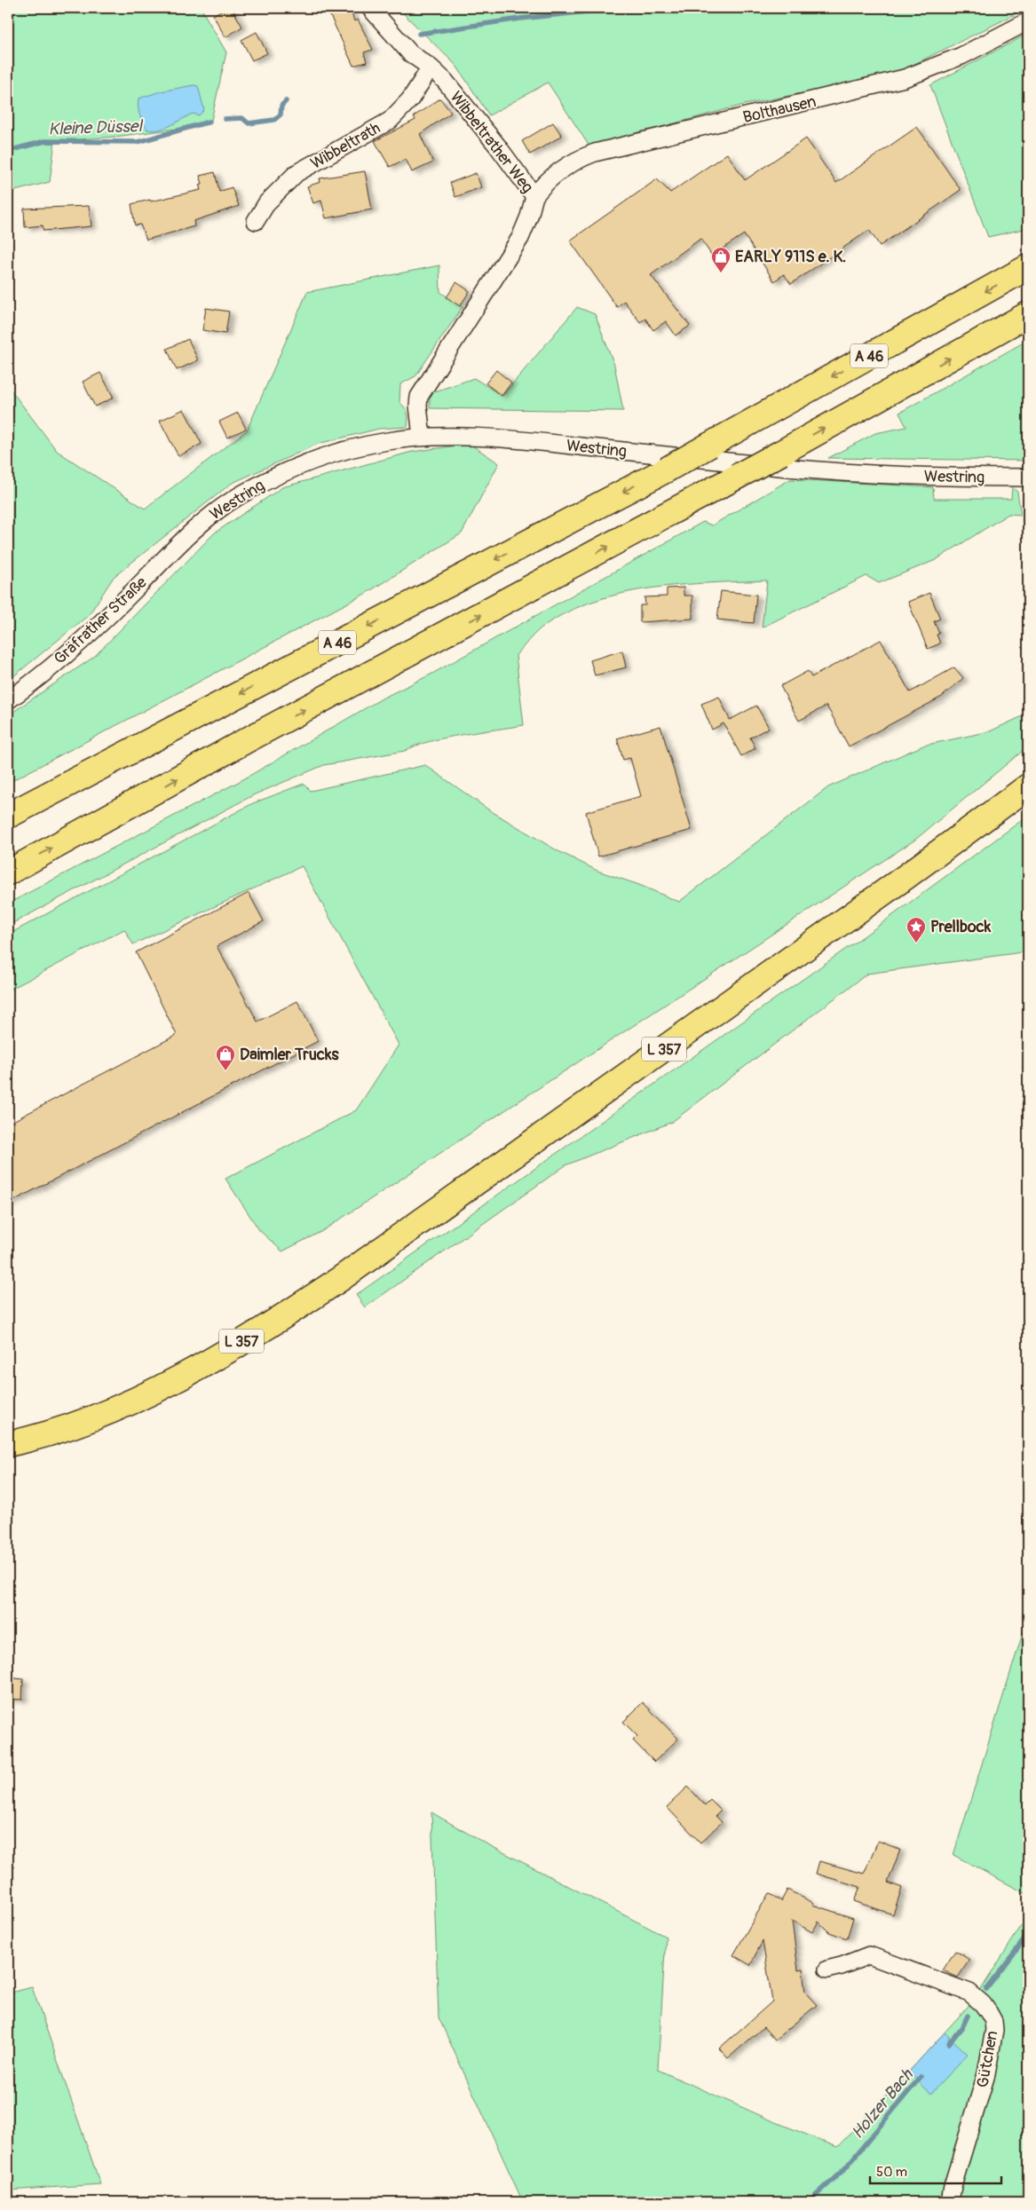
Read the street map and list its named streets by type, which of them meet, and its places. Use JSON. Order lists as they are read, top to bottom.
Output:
{
  "streets": {
    "main road": ["A 46", "L 357"],
    "street": [
      "Bolthausen",
      "Wibbeltrather Weg",
      "Wibbeltrath",
      "Westring",
      "Gräfrather Straße",
      "Gütchen"
    ]
  },
  "crossings": [
    ["Bolthausen", "Wibbeltrather Weg"],
    ["Wibbeltrather Weg", "Wibbeltrath"],
    ["Wibbeltrather Weg", "Westring"],
    ["Westring", "Gräfrather Straße"]
  ],
  "water": ["Kleine Düssel", "Holzer Bach"],
  "places": {
    "shop": ["EARLY 911S e. K.", "Daimler Trucks"],
    "place": ["Prellbock"]
  },
  "scale_bar": "50 m"
}
